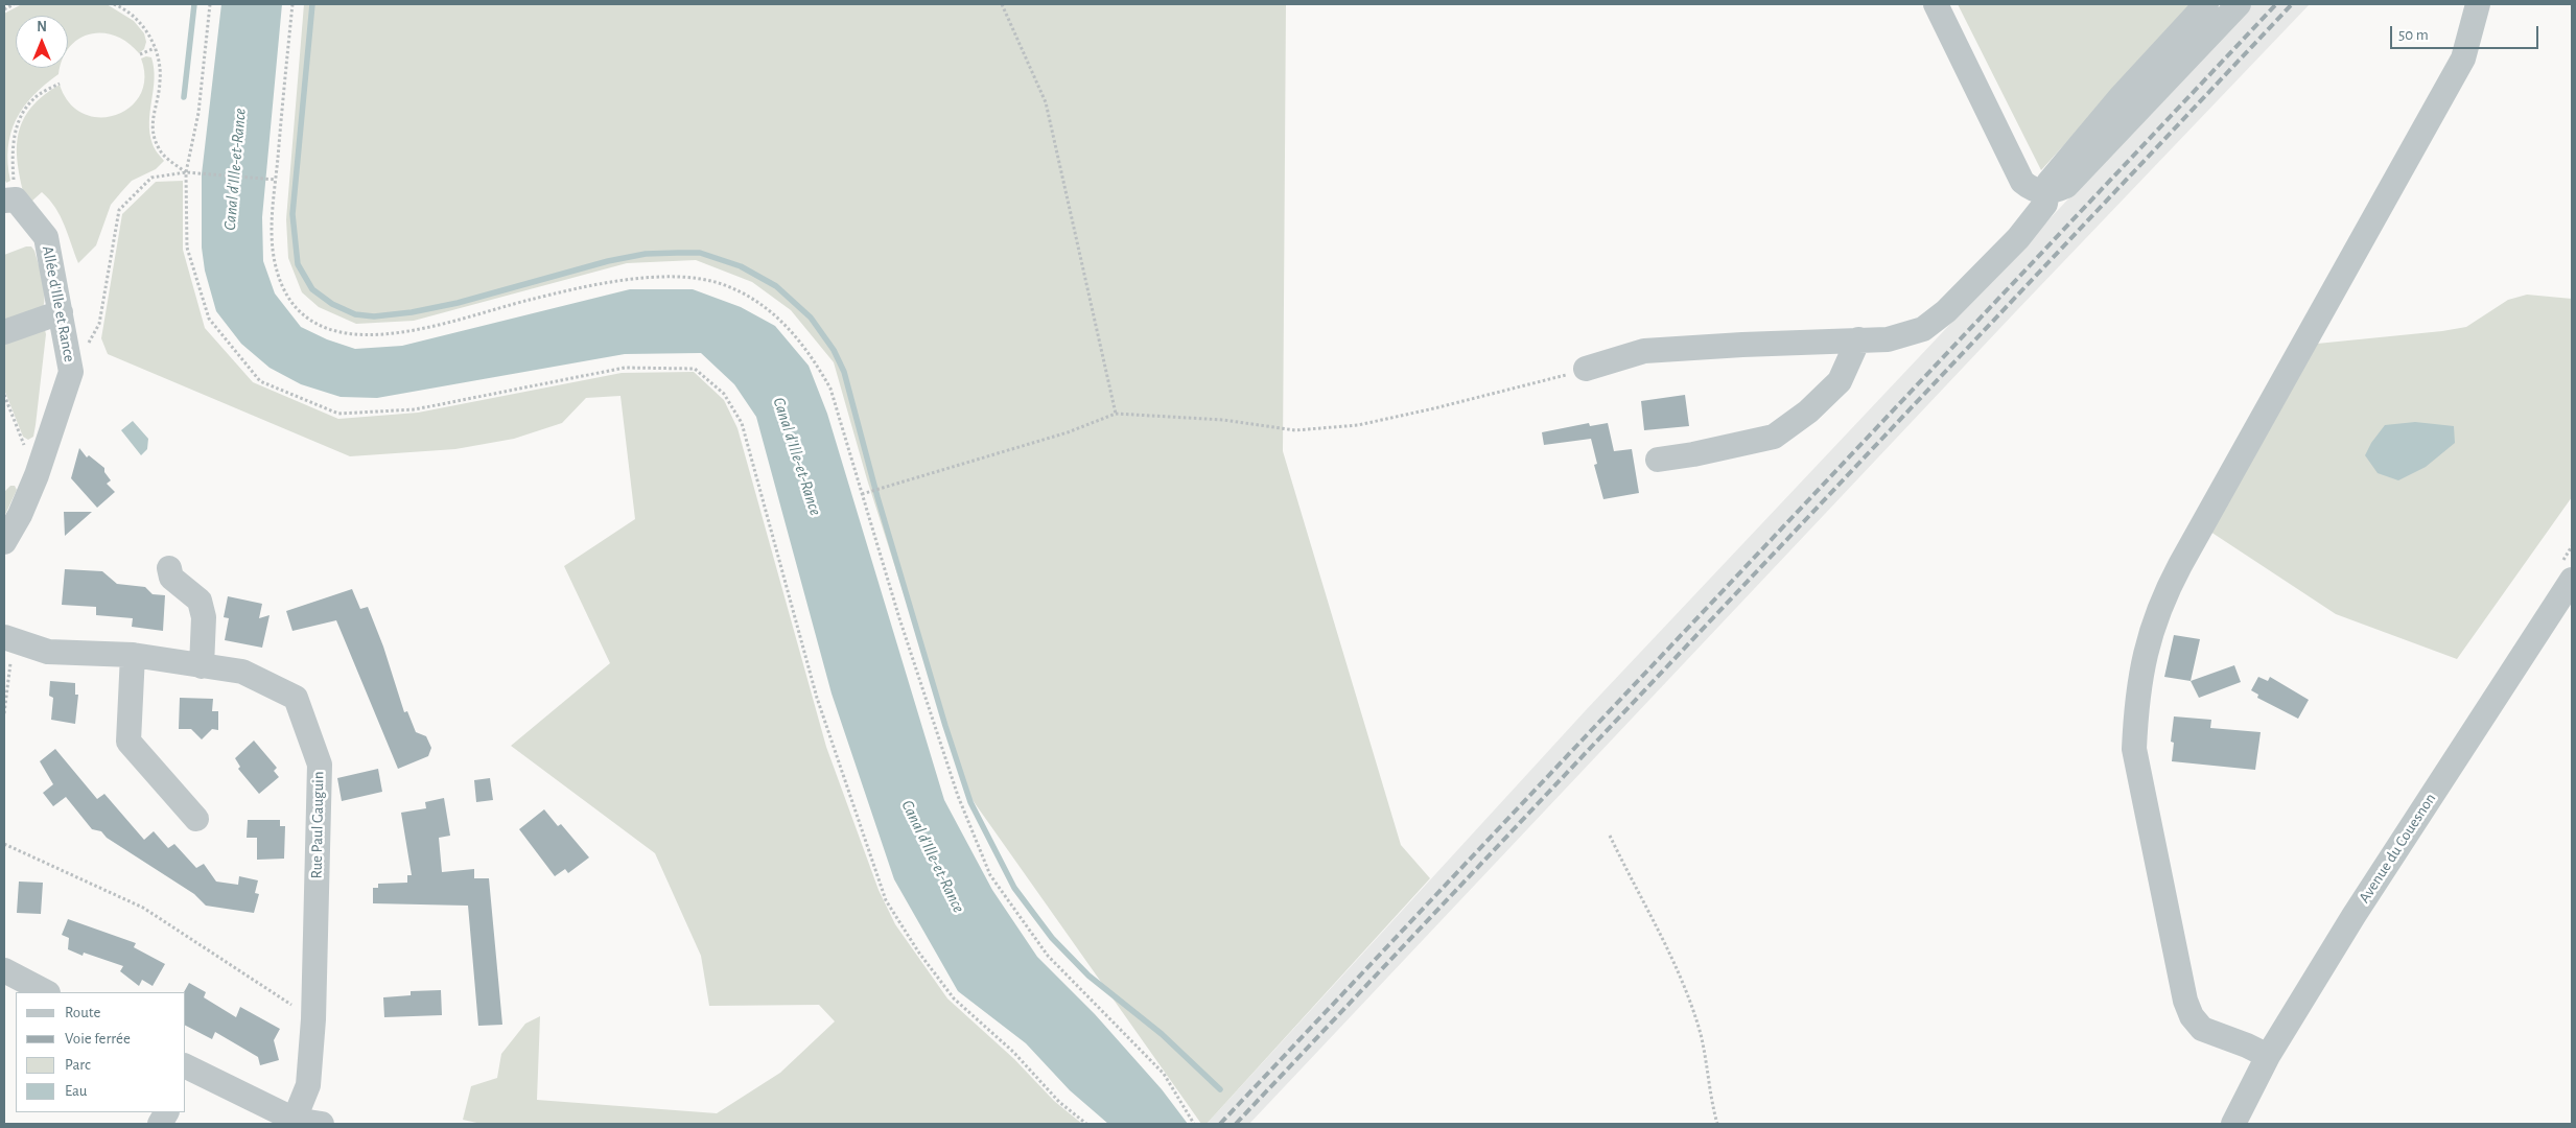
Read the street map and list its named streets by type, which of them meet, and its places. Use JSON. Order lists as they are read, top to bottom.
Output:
{
  "streets": {
    "street": ["Allée d'Ille et Rance", "Rue Paul Gauguin", "Avenue du Couesnon"]
  },
  "water": ["Canal d'Ille-et-Rance"],
  "legend": [
    "Route",
    "Voie ferrée",
    "Parc",
    "Eau"
  ],
  "scale_bar": "50 m",
  "north": "top"
}
